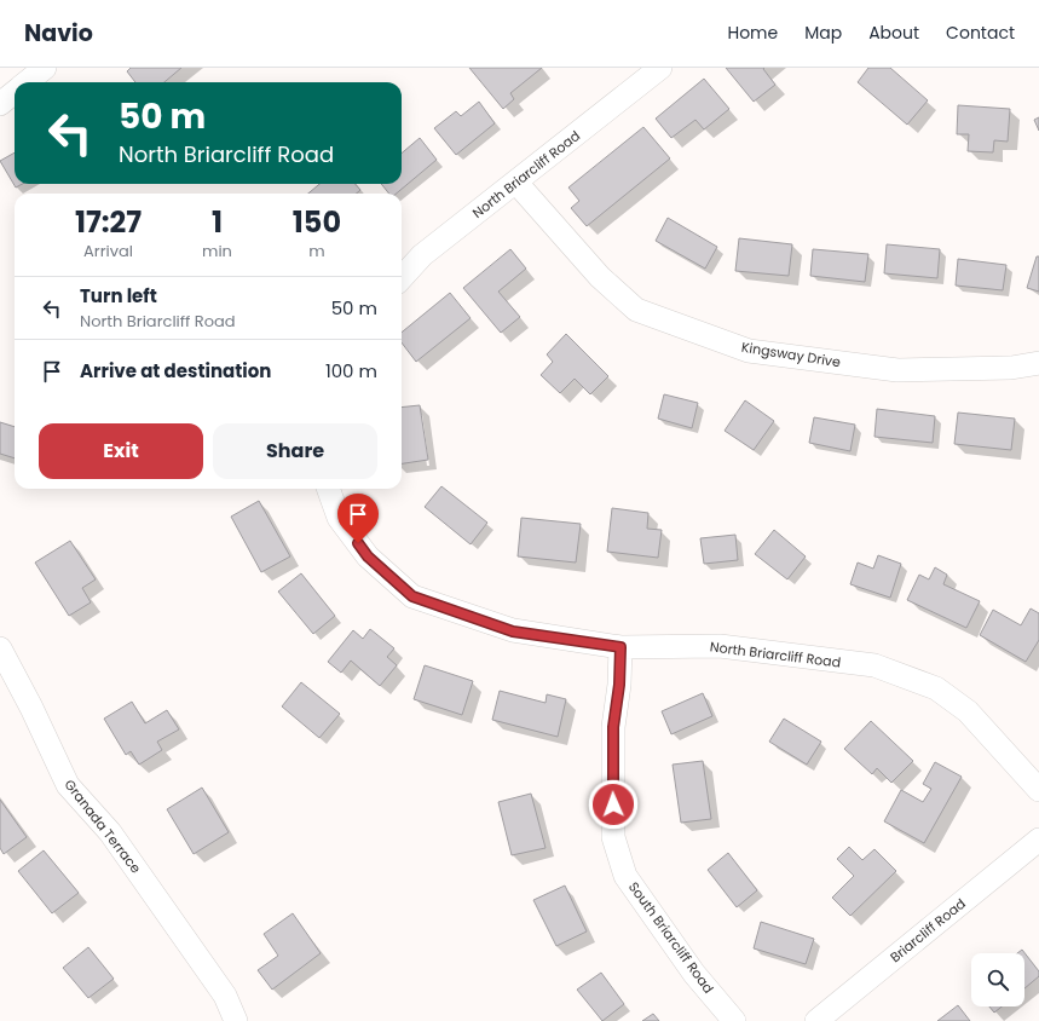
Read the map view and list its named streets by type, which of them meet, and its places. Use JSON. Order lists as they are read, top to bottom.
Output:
{
  "streets": {
    "street": [
      "North Briarcliff Road",
      "Kingsway Drive",
      "Granada Terrace",
      "Briarcliff Road",
      "South Briarcliff Road"
    ]
  },
  "crossings": [
    ["North Briarcliff Road", "Kingsway Drive"],
    ["North Briarcliff Road", "South Briarcliff Road"]
  ],
  "page": {
    "header": "Navio",
    "nav": [
      "Home",
      "Map",
      "About",
      "Contact"
    ],
    "turn": ["50 m", "North Briarcliff Road"],
    "eta": [
      "17:27",
      "Arrival",
      "1",
      "min",
      "150",
      "m"
    ],
    "list": [
      {
        "name": "Turn left",
        "note": "North Briarcliff Road",
        "value": "50 m"
      },
      {
        "name": "Arrive at destination",
        "value": "100 m"
      }
    ],
    "buttons": ["Exit", "Share"]
  }
}
